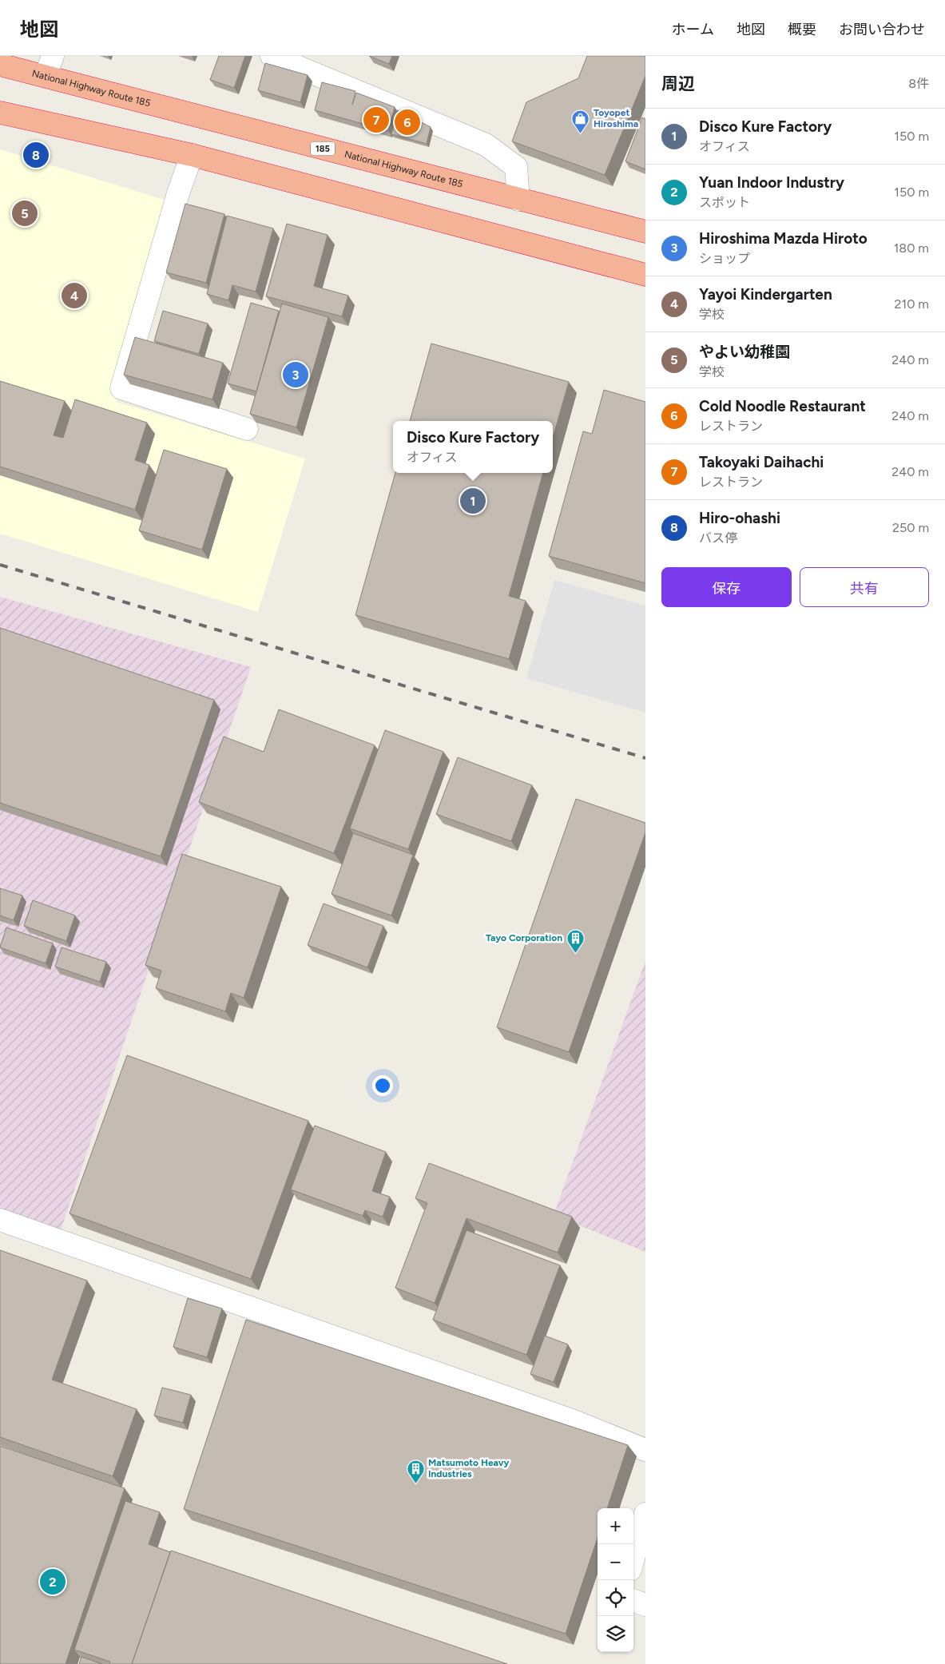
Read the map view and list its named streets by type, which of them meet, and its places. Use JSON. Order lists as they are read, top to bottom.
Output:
{
  "streets": {
    "highway": ["National Highway Route 185", "185"]
  },
  "places": {
    "shop": ["Toyopet Hiroshima"],
    "building": ["Tayo Corporation", "Matsumoto Heavy Industries"]
  },
  "page": {
    "header": "地図",
    "nav": [
      "ホーム",
      "地図",
      "概要",
      "お問い合わせ"
    ],
    "heading": ["周辺", "8件"],
    "pins": [
      "7",
      "6",
      "8",
      "5",
      "4",
      "3",
      "1",
      "2"
    ],
    "list": [
      {
        "mark": "1",
        "name": "Disco Kure Factory",
        "note": "オフィス",
        "value": "150 m"
      },
      {
        "mark": "2",
        "name": "Yuan Indoor Industry",
        "note": "スポット",
        "value": "150 m"
      },
      {
        "mark": "3",
        "name": "Hiroshima Mazda Hiroto",
        "note": "ショップ",
        "value": "180 m"
      },
      {
        "mark": "4",
        "name": "Yayoi Kindergarten",
        "note": "学校",
        "value": "210 m"
      },
      {
        "mark": "5",
        "name": "やよい幼稚園",
        "note": "学校",
        "value": "240 m"
      },
      {
        "mark": "6",
        "name": "Cold Noodle Restaurant",
        "note": "レストラン",
        "value": "240 m"
      },
      {
        "mark": "7",
        "name": "Takoyaki Daihachi",
        "note": "レストラン",
        "value": "240 m"
      },
      {
        "mark": "8",
        "name": "Hiro-ohashi",
        "note": "バス停",
        "value": "250 m"
      }
    ],
    "popup": ["Disco Kure Factory", "オフィス"],
    "buttons": ["保存", "共有"],
    "map_buttons": ["+", "−"]
  }
}
